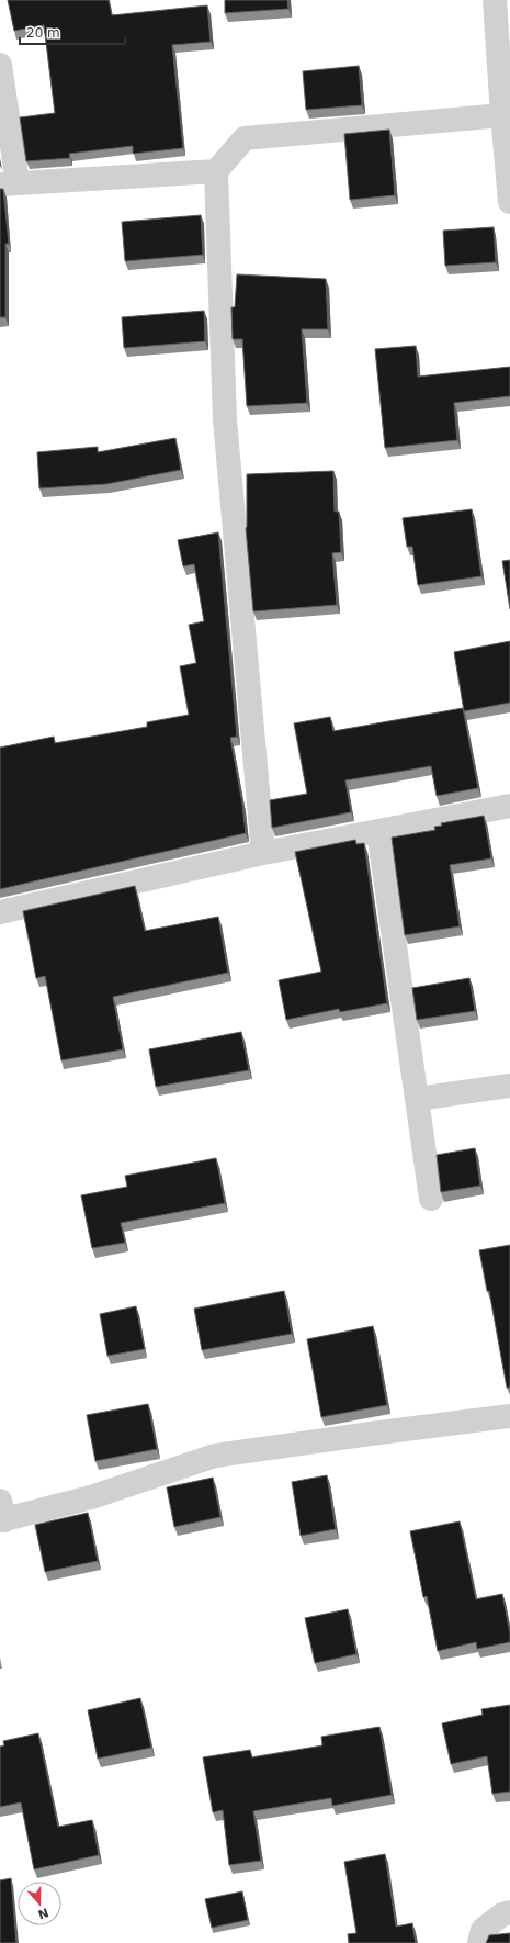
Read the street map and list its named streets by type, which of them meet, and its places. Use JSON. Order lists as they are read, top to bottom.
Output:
{
  "scale_bar": "20 m",
  "north": "bottom"
}
